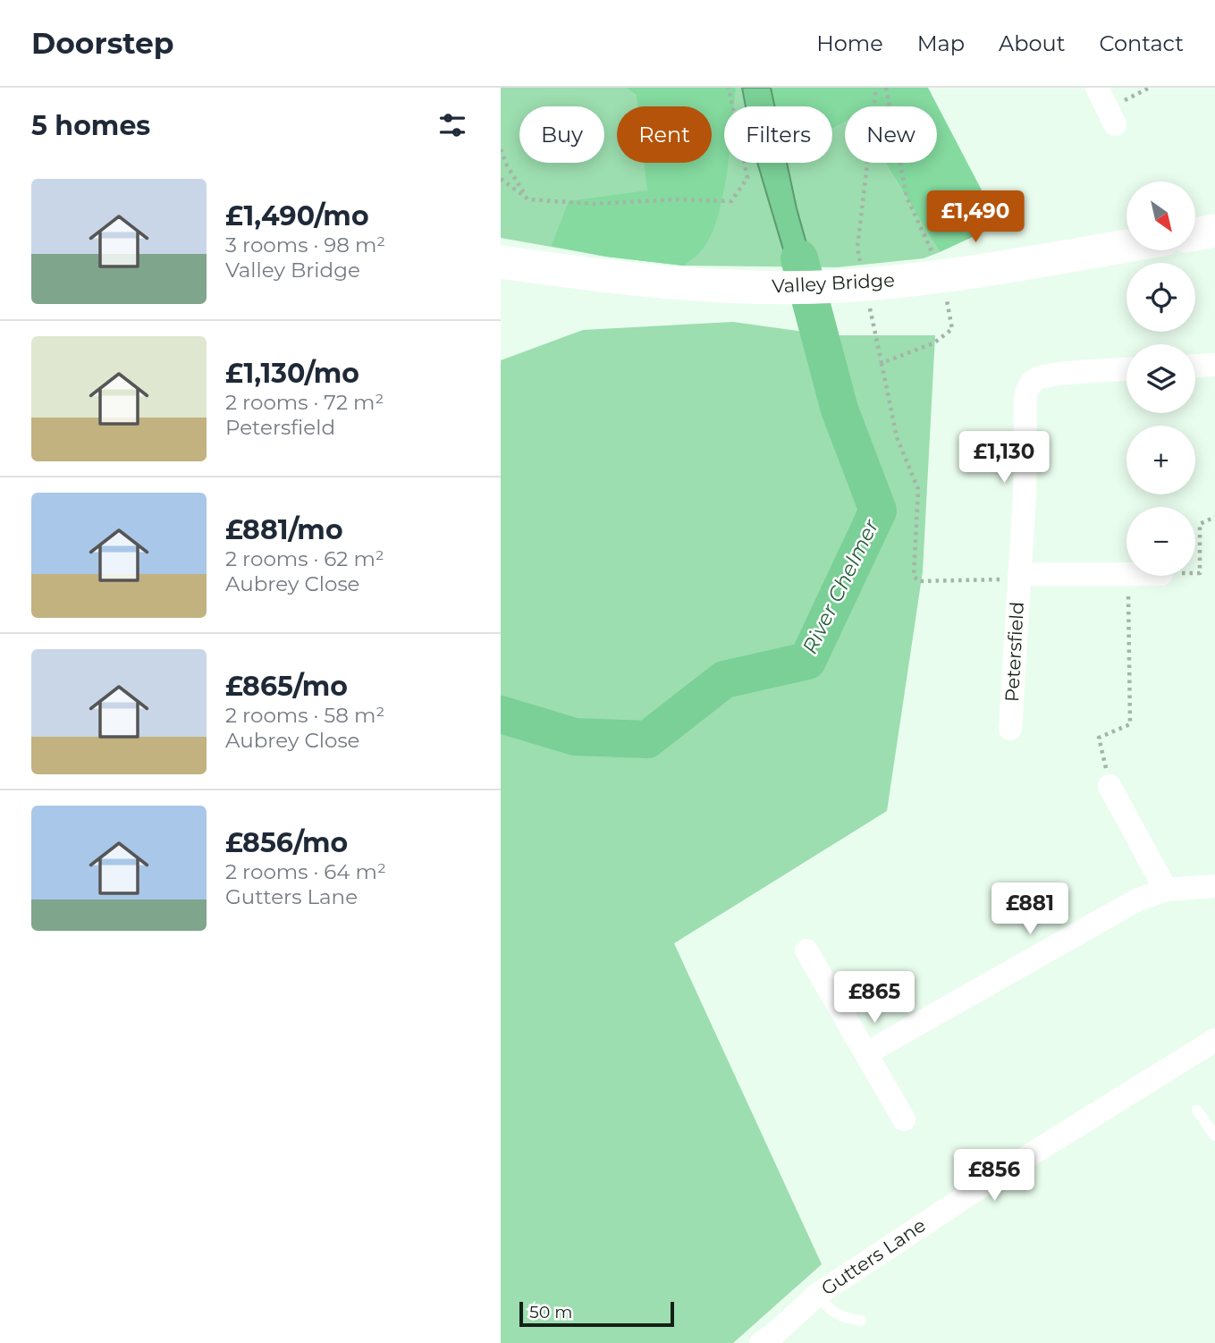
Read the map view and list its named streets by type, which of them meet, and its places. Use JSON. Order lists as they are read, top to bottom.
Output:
{
  "streets": {
    "street": ["Valley Bridge", "Petersfield", "Gutters Lane"]
  },
  "water": ["River Chelmer"],
  "scale_bar": "50 m",
  "north": "bottom right",
  "page": {
    "header": "Doorstep",
    "nav": [
      "Home",
      "Map",
      "About",
      "Contact"
    ],
    "heading": "5 homes",
    "chip": [
      "Buy",
      "Rent",
      "Filters",
      "New"
    ],
    "list": [
      {
        "name": "£1,490/mo",
        "note": "3 rooms · 98 m² · Valley Bridge"
      },
      {
        "name": "£1,130/mo",
        "note": "2 rooms · 72 m² · Petersfield"
      },
      {
        "name": "£881/mo",
        "note": "2 rooms · 62 m² · Aubrey Close"
      },
      {
        "name": "£865/mo",
        "note": "2 rooms · 58 m² · Aubrey Close"
      },
      {
        "name": "£856/mo",
        "note": "2 rooms · 64 m² · Gutters Lane"
      }
    ],
    "map_buttons": ["+", "−"],
    "price": [
      "£1,490",
      "£1,130",
      "£881",
      "£865",
      "£856"
    ],
    "scale": "50 m"
  }
}
